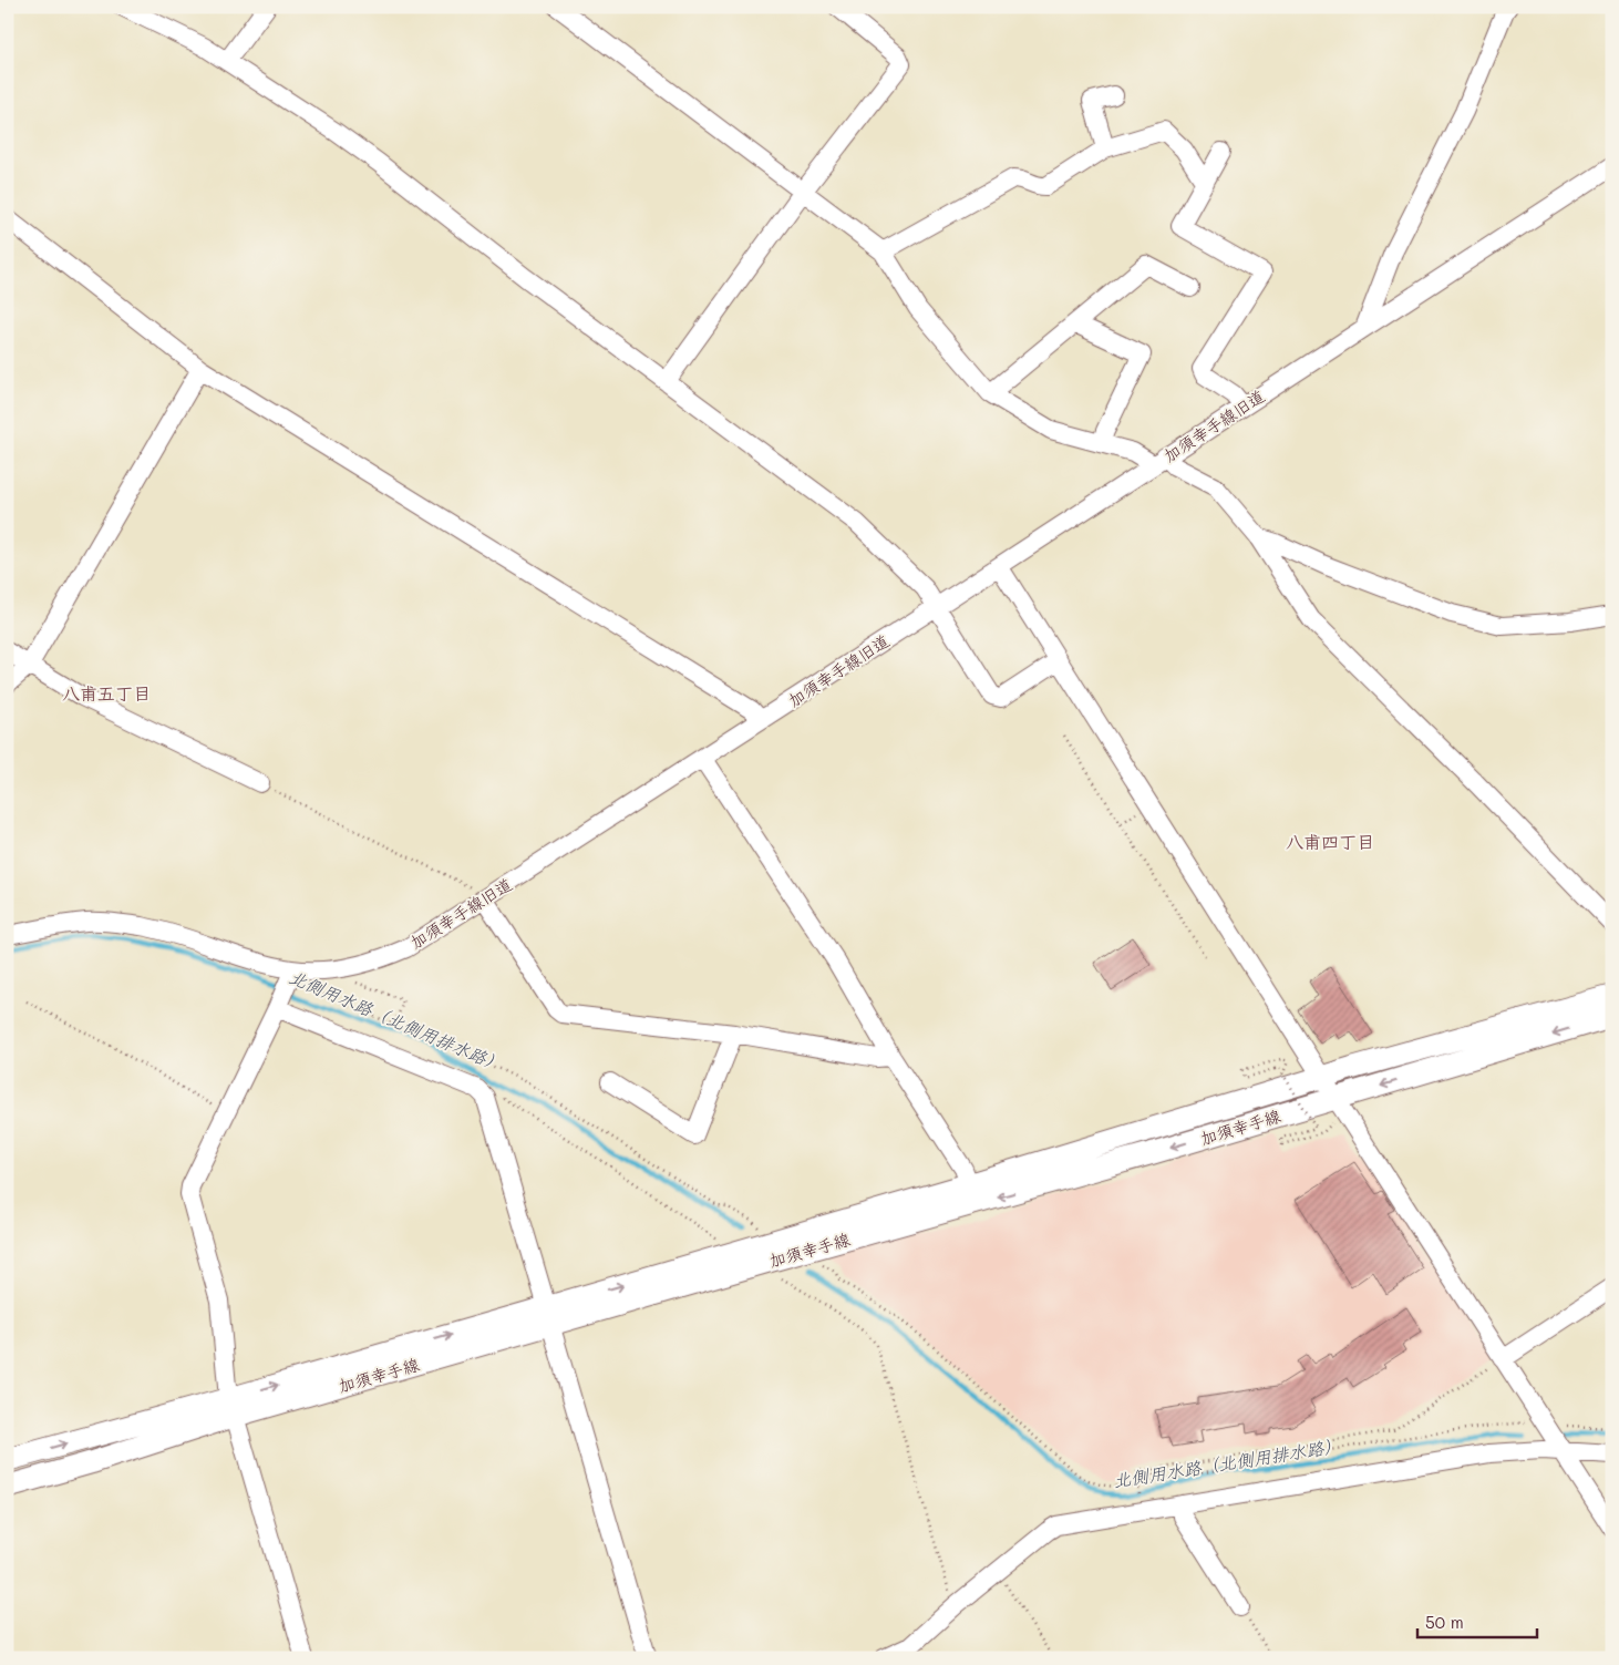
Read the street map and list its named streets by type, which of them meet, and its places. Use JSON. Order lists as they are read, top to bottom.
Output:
{
  "streets": {
    "main road": ["加須幸手線"],
    "street": ["加須幸手線旧道"]
  },
  "districts": ["八甫五丁目", "八甫四丁目"],
  "water": ["北側用水路（北側用排水路）"],
  "scale_bar": "50 m"
}
